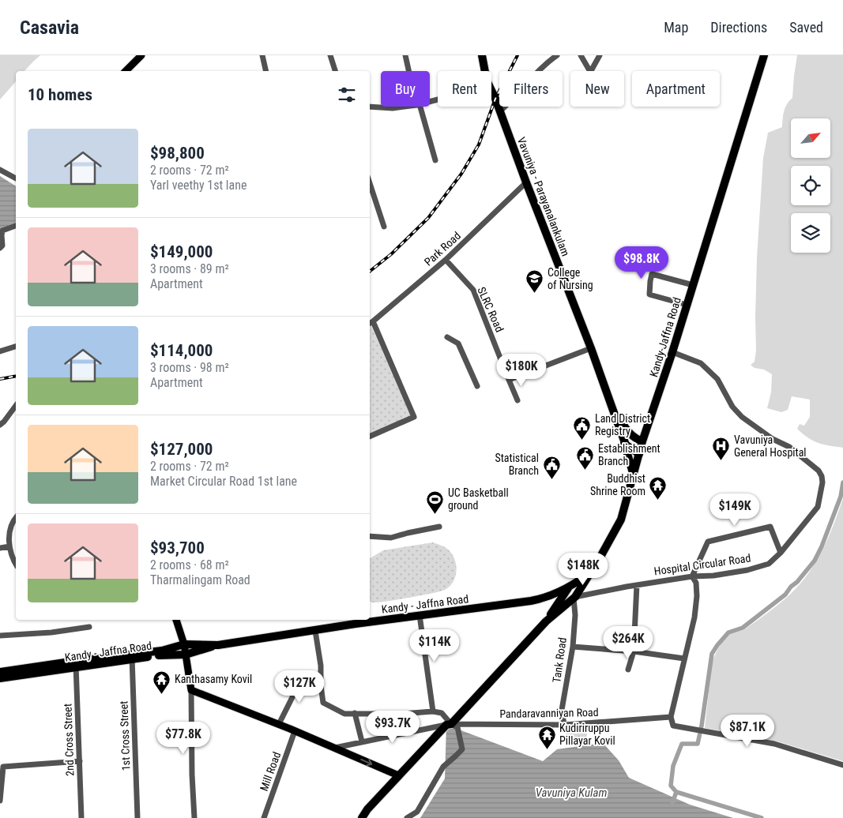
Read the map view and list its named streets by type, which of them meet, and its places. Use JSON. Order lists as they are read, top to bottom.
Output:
{
  "streets": {
    "highway": [
      "Vavuniya - Parayanalankulam",
      "Kandy-Jaffna Road",
      "Hospital Circular Road",
      "Kandy - Jaffna Road"
    ],
    "street": [
      "Park Road",
      "SLRC Road",
      "Tank Road",
      "Pandaravanniyan Road",
      "1st Cross Street",
      "2nd Cross Street",
      "Mill Road"
    ]
  },
  "crossings": [
    ["Vavuniya - Parayanalankulam", "Park Road"],
    ["Park Road", "SLRC Road"],
    ["Kandy-Jaffna Road", "Hospital Circular Road"],
    ["Kandy-Jaffna Road", "Kandy - Jaffna Road"],
    ["Kandy-Jaffna Road", "Tank Road"],
    ["Hospital Circular Road", "Kandy - Jaffna Road"],
    ["Hospital Circular Road", "Tank Road"],
    ["Kandy - Jaffna Road", "Tank Road"],
    ["Kandy - Jaffna Road", "1st Cross Street"],
    ["Kandy - Jaffna Road", "2nd Cross Street"],
    ["Tank Road", "Pandaravanniyan Road"]
  ],
  "water": ["Vavuniya Kulam"],
  "places": {
    "school or university": ["College of Nursing"],
    "public building": ["Land District Registry", "Establishment Branch", "Statistical Branch"],
    "hospital": ["Vavuniya General Hospital"],
    "temple": ["Buddhist Shrine Room", "Kanthasamy Kovil", "Kudiriruppu Pillayar Kovil"],
    "sports": ["UC Basketball ground"]
  },
  "north": "top right",
  "page": {
    "header": "Casavia",
    "nav": ["Map", "Directions", "Saved"],
    "chip": [
      "Buy",
      "Rent",
      "Filters",
      "New",
      "Apartment"
    ],
    "heading": "10 homes",
    "list": [
      {
        "name": "$98,800",
        "note": "2 rooms · 72 m² · Yarl veethy 1st lane"
      },
      {
        "name": "$149,000",
        "note": "3 rooms · 89 m² · Apartment"
      },
      {
        "name": "$114,000",
        "note": "3 rooms · 98 m² · Apartment"
      },
      {
        "name": "$127,000",
        "note": "2 rooms · 72 m² · Market Circular Road 1st lane"
      },
      {
        "name": "$93,700",
        "note": "2 rooms · 68 m² · Tharmalingam Road"
      }
    ],
    "price": [
      "$98.8K",
      "$180K",
      "$149K",
      "$148K",
      "$264K",
      "$114K",
      "$127K",
      "$93.7K",
      "$87.1K",
      "$77.8K"
    ]
  }
}
